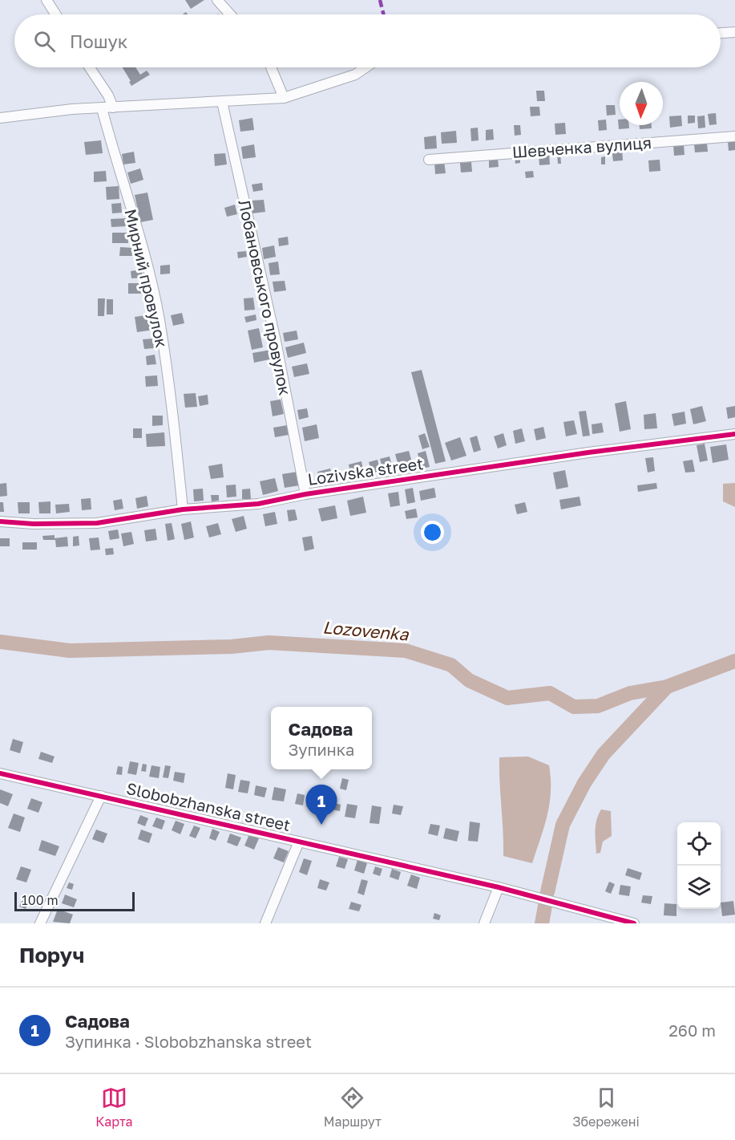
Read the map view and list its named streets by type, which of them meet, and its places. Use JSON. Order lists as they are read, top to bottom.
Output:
{
  "streets": {
    "street": [
      "Шевченка вулиця",
      "Мирний провулок",
      "Лобановського провулок",
      "Lozivska street",
      "Slobobzhanska street"
    ]
  },
  "crossings": [
    ["Мирний провулок", "Lozivska street"],
    ["Лобановського провулок", "Lozivska street"]
  ],
  "water": ["Lozovenka"],
  "scale_bar": "100 m",
  "north": "bottom",
  "page": {
    "search": "Пошук",
    "popup": ["Садова", "Зупинка"],
    "pins": "1",
    "scale": "100 m",
    "heading": "Поруч",
    "list": [
      {
        "mark": "1",
        "name": "Садова",
        "note": "Зупинка · Slobobzhanska street",
        "value": "260 m"
      }
    ],
    "nav": ["Карта", "Маршрут", "Збережені"]
  }
}
